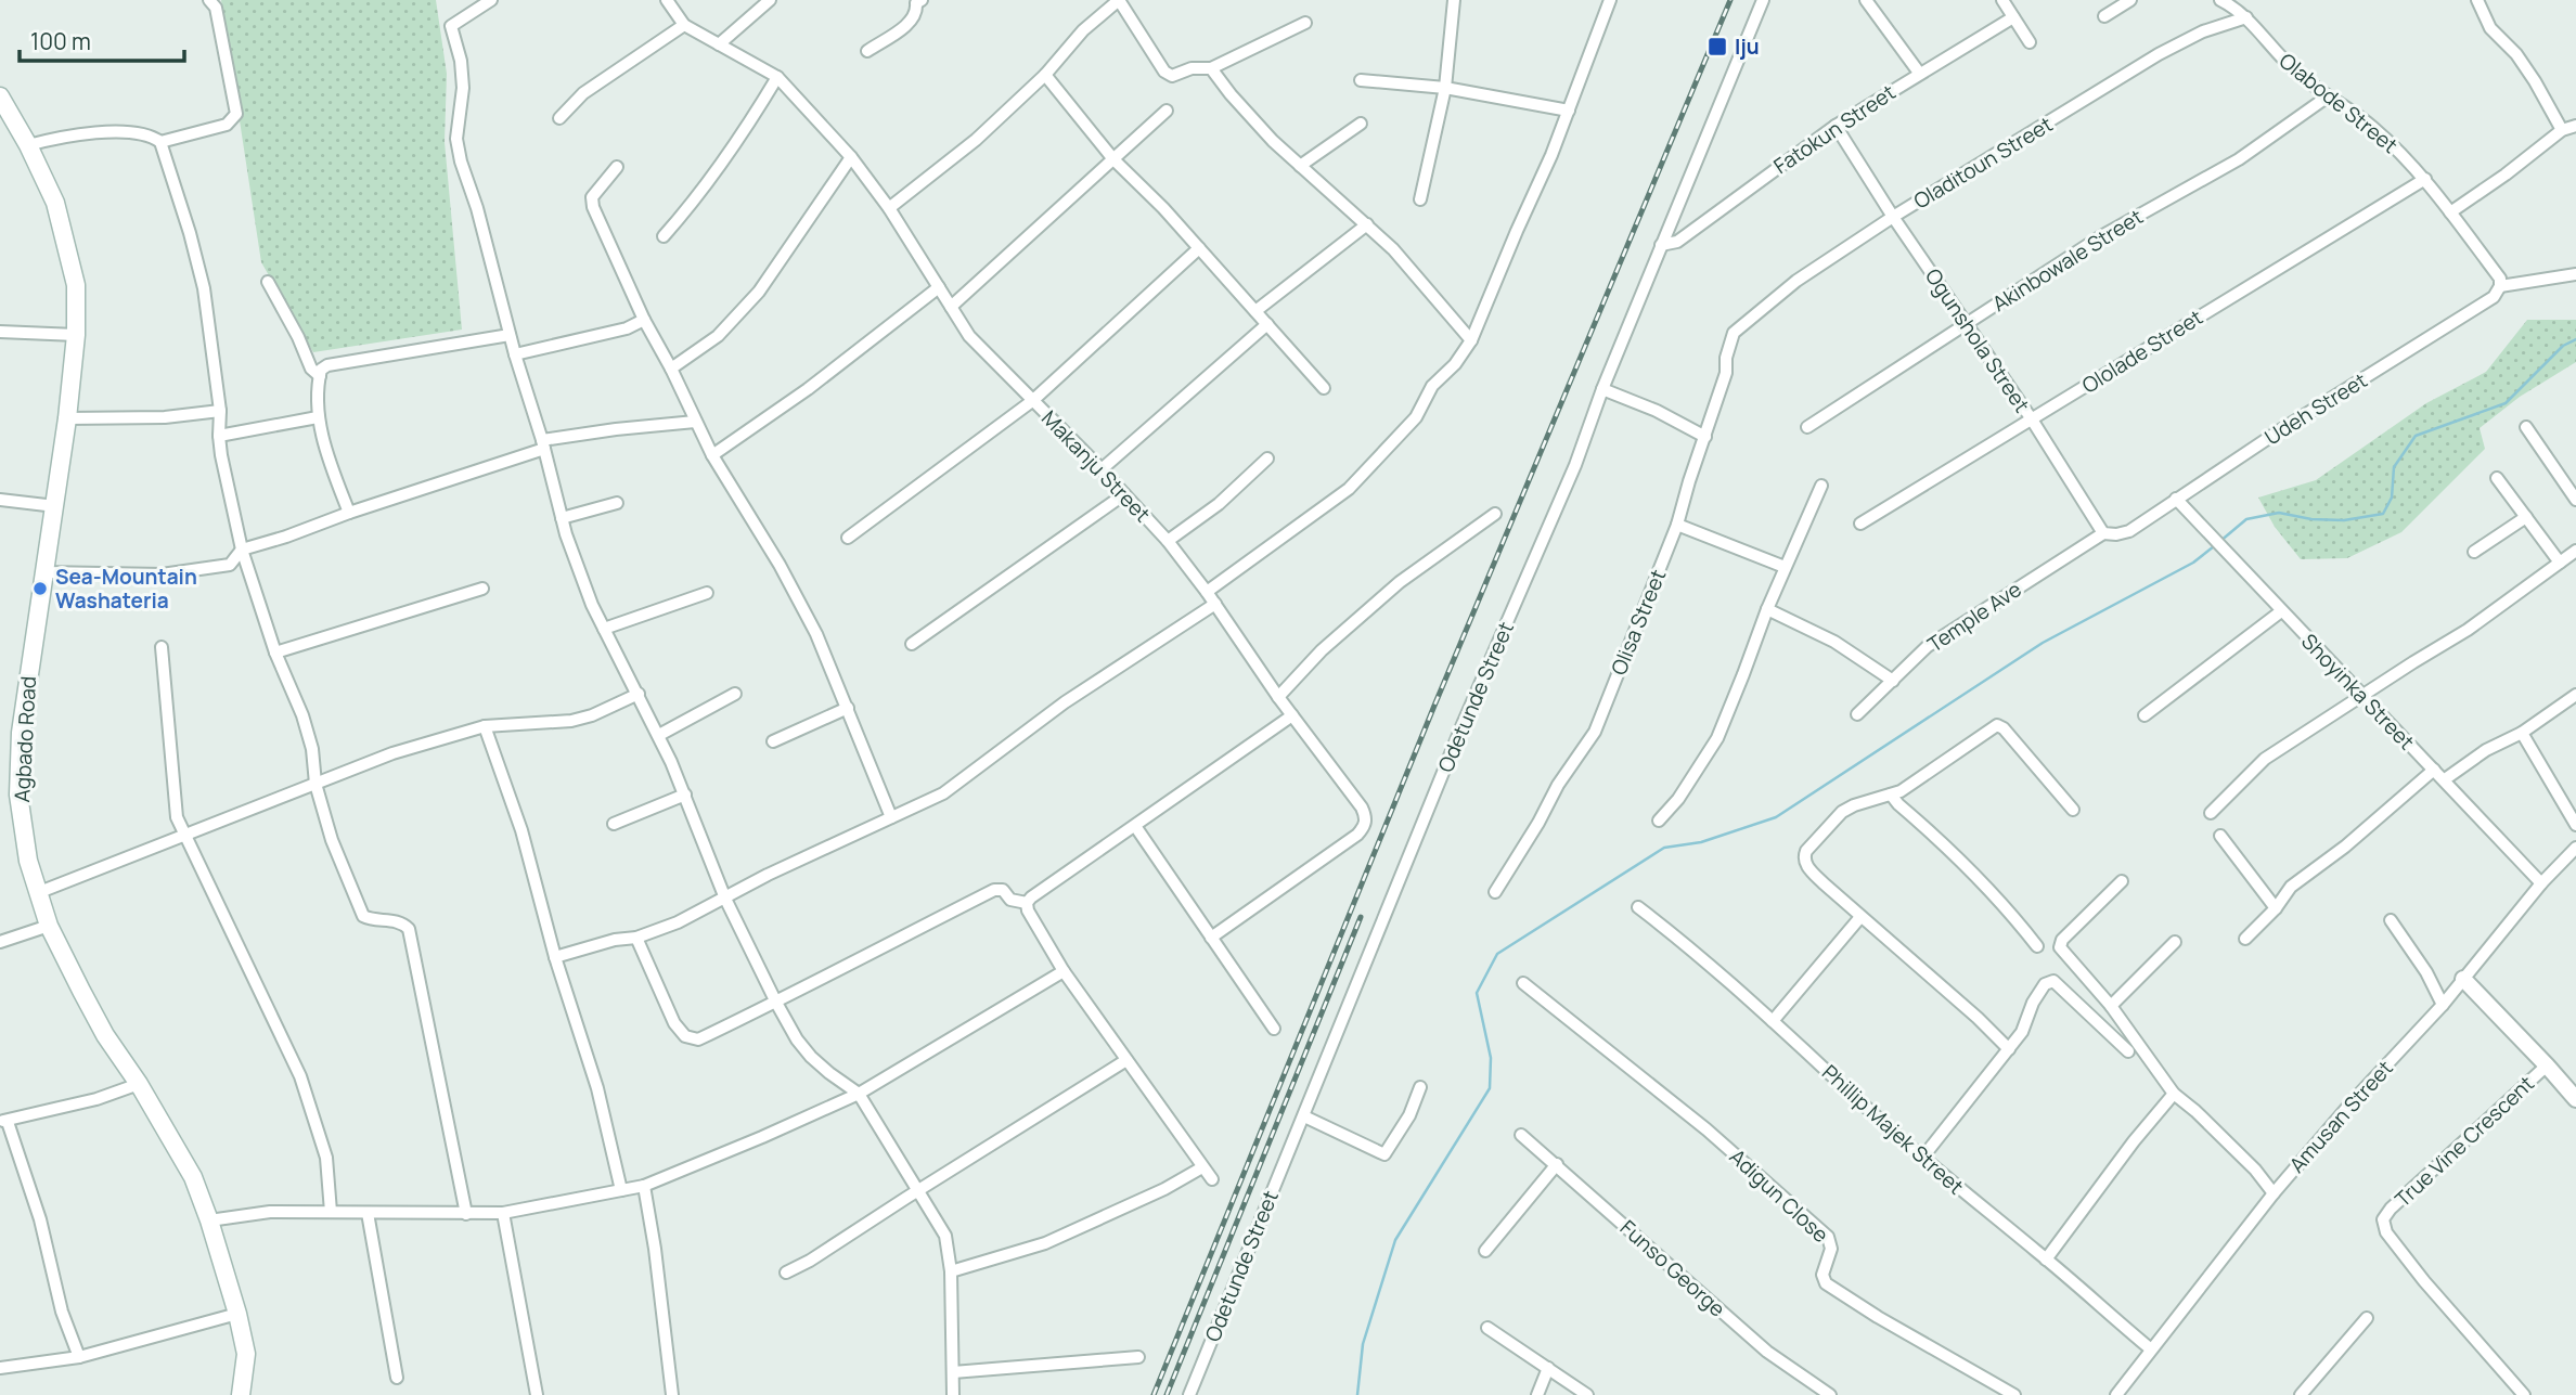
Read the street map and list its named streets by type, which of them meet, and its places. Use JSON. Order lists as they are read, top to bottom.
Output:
{
  "streets": {
    "main road": ["Agbado Road"],
    "street": [
      "Olabode Street",
      "Fatokun Street",
      "Oladitoun Street",
      "Akinbowale Street",
      "Ogunshola Street",
      "Ololade Street",
      "Udeh Street",
      "Makanju Street",
      "Temple Ave",
      "Olisa Street",
      "Shoyinka Street",
      "Odetunde Street",
      "Amusan Street",
      "Phillip Majek Street",
      "True Vine Crescent",
      "Adigun Close",
      "Funso George"
    ]
  },
  "crossings": [
    ["Olabode Street", "Oladitoun Street"],
    ["Olabode Street", "Akinbowale Street"],
    ["Olabode Street", "Ololade Street"],
    ["Olabode Street", "Udeh Street"],
    ["Fatokun Street", "Ogunshola Street"],
    ["Fatokun Street", "Odetunde Street"],
    ["Oladitoun Street", "Ogunshola Street"],
    ["Oladitoun Street", "Olisa Street"],
    ["Akinbowale Street", "Ogunshola Street"],
    ["Ogunshola Street", "Ololade Street"],
    ["Ogunshola Street", "Udeh Street"],
    ["Ogunshola Street", "Temple Ave"],
    ["Udeh Street", "Temple Ave"],
    ["Udeh Street", "Shoyinka Street"],
    ["Shoyinka Street", "Amusan Street"],
    ["Amusan Street", "Phillip Majek Street"]
  ],
  "places": {
    "transit": ["Iju"],
    "other": ["Sea-Mountain Washateria"]
  },
  "scale_bar": "100 m"
}
